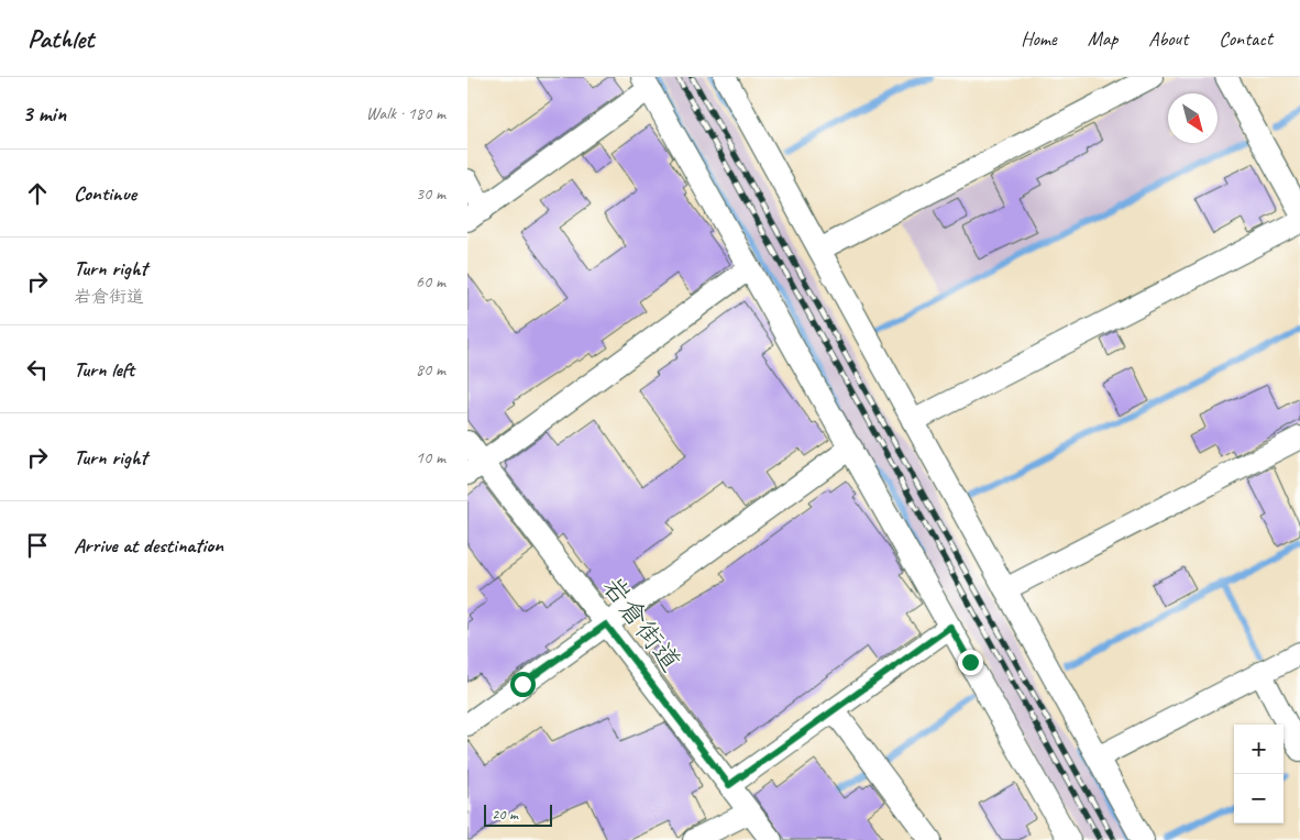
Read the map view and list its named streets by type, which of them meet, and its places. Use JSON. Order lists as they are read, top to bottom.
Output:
{
  "streets": {
    "street": ["岩倉街道"]
  },
  "scale_bar": "20 m",
  "north": "bottom right",
  "page": {
    "header": "Pathlet",
    "nav": [
      "Home",
      "Map",
      "About",
      "Contact"
    ],
    "heading": ["3 min", "Walk · 180 m"],
    "list": [
      ["Continue", "30 m"],
      ["Turn right", "岩倉街道", "60 m"],
      ["Turn left", "80 m"],
      ["Turn right", "10 m"],
      "Arrive at destination"
    ],
    "map_buttons": ["+", "−"],
    "scale": "20 m"
  }
}
